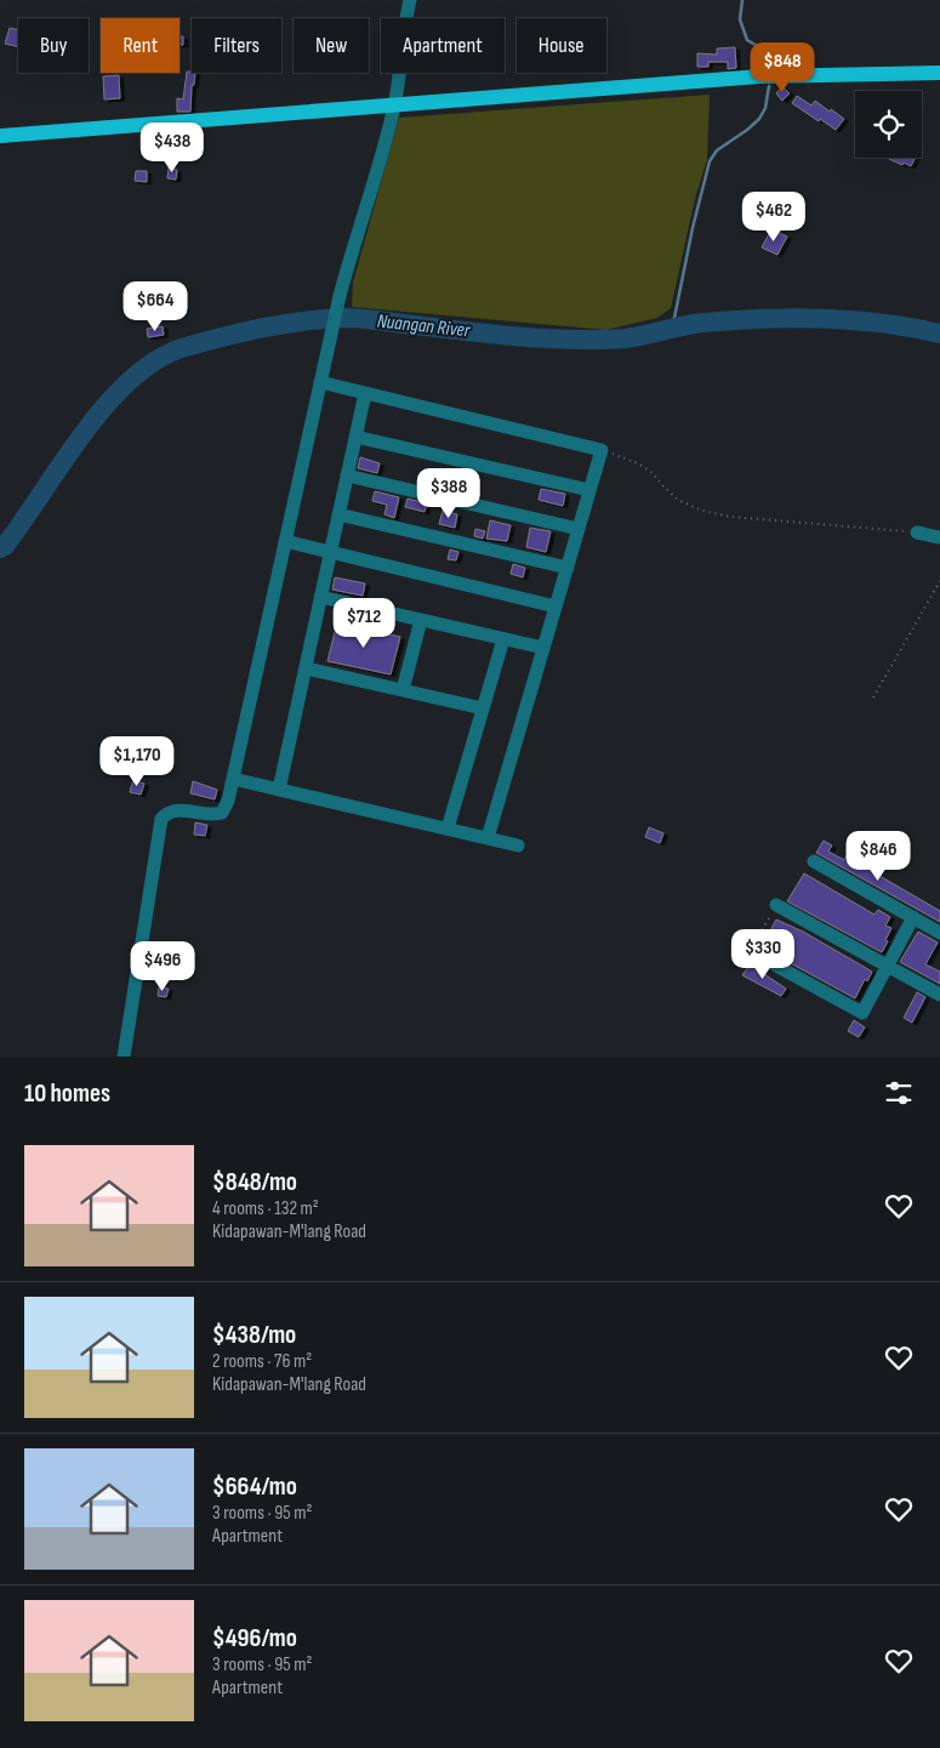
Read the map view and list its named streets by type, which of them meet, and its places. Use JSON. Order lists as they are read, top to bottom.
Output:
{
  "water": ["Nuangan River"],
  "page": {
    "chip": [
      "Buy",
      "Rent",
      "Filters",
      "New",
      "Apartment",
      "House"
    ],
    "price": [
      "$848",
      "$438",
      "$462",
      "$664",
      "$388",
      "$712",
      "$1,170",
      "$846",
      "$330",
      "$496"
    ],
    "heading": "10 homes",
    "list": [
      {
        "name": "$848/mo",
        "note": "4 rooms · 132 m² · Kidapawan-M'lang Road"
      },
      {
        "name": "$438/mo",
        "note": "2 rooms · 76 m² · Kidapawan-M'lang Road"
      },
      {
        "name": "$664/mo",
        "note": "3 rooms · 95 m² · Apartment"
      },
      {
        "name": "$496/mo",
        "note": "3 rooms · 95 m² · Apartment"
      }
    ]
  }
}
